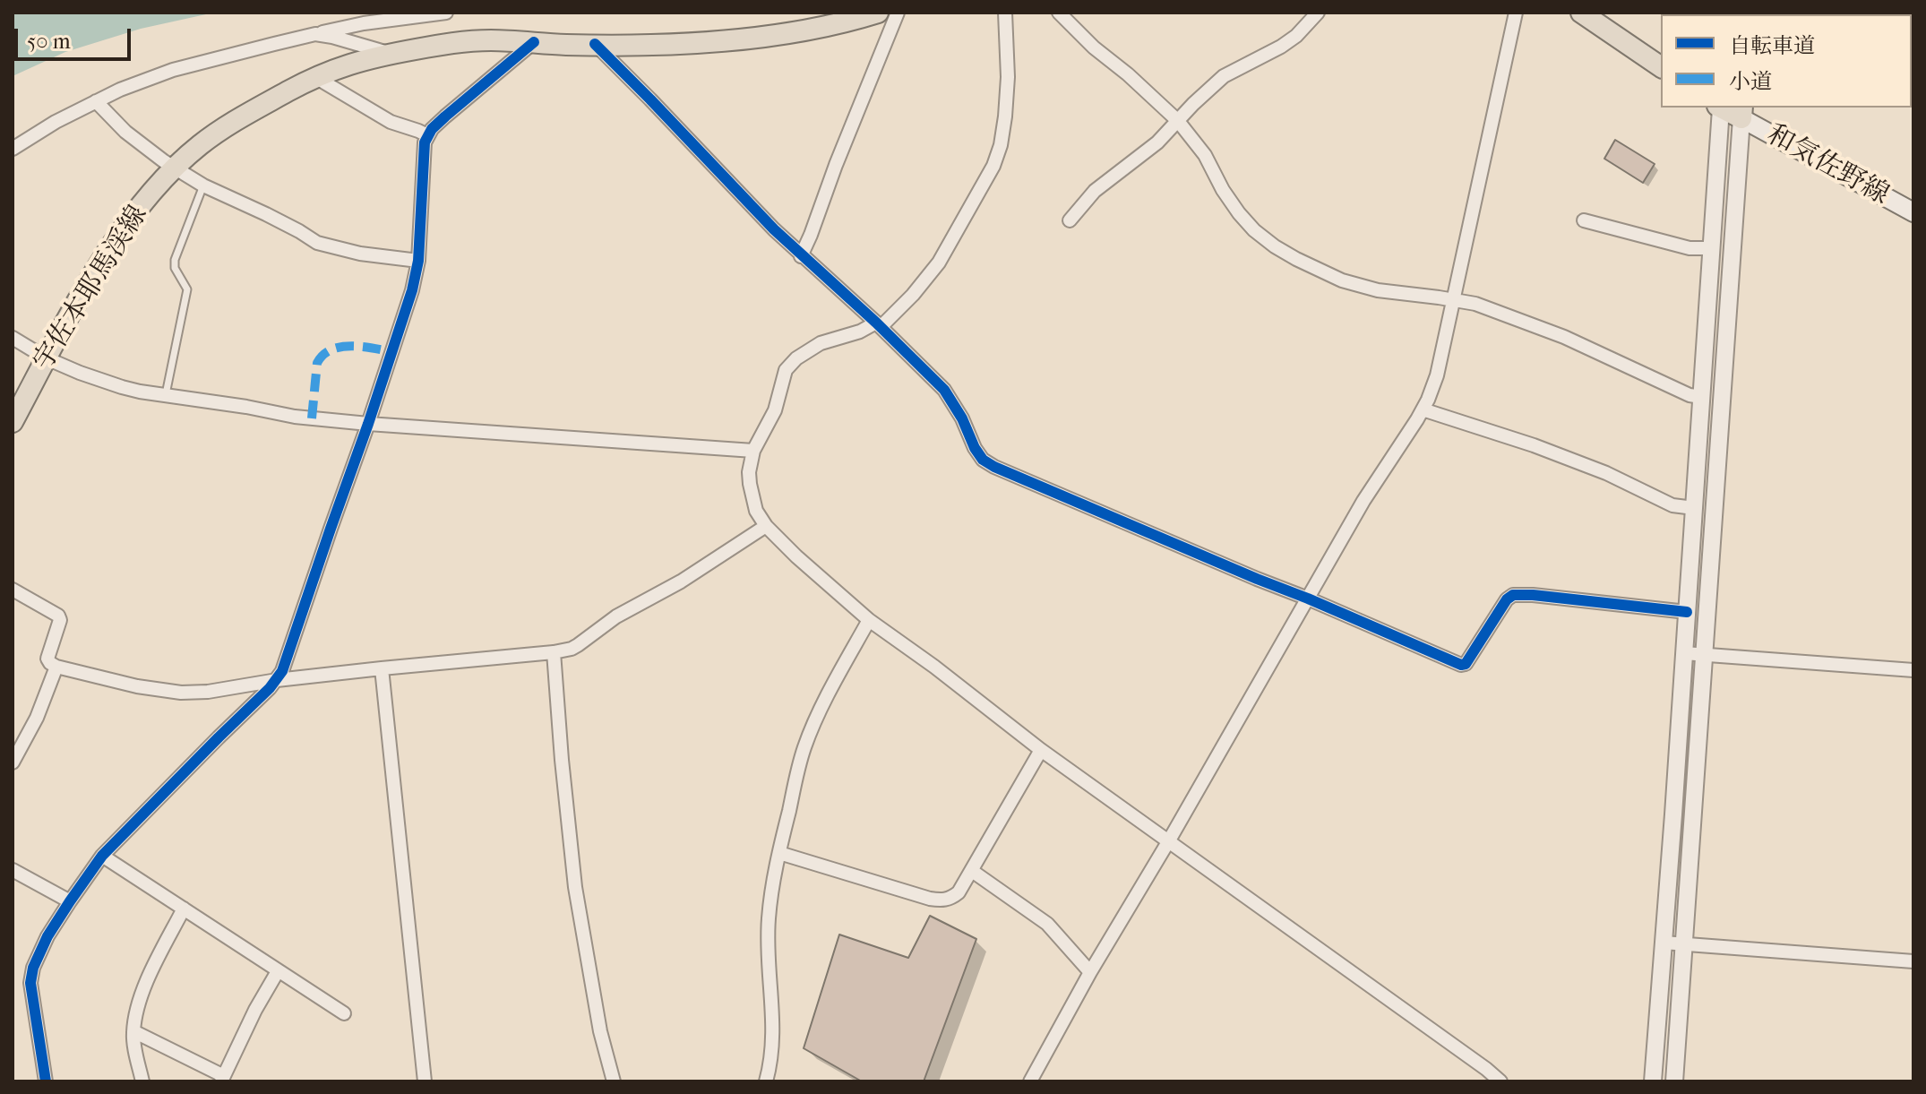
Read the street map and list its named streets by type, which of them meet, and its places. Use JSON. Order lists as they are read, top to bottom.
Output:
{
  "streets": {
    "main road": ["和気佐野線", "宇佐本耶馬渓線"]
  },
  "legend": ["自転車道", "小道"],
  "scale_bar": "50 m"
}
